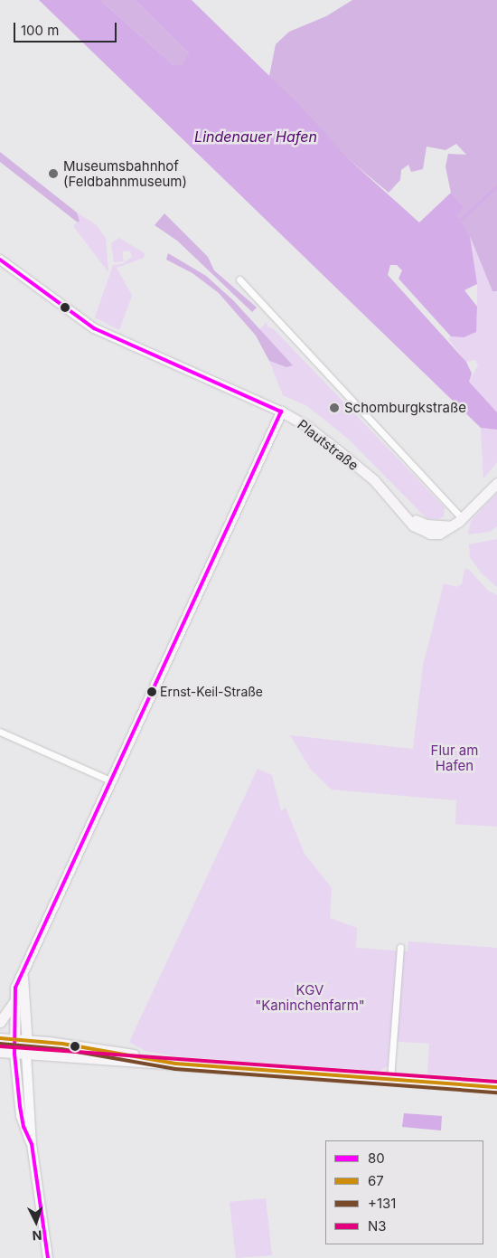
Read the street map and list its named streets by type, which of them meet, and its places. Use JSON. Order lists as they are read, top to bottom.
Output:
{
  "streets": {
    "main road": ["Plautstraße"]
  },
  "water": ["Lindenauer Hafen"],
  "parks": ["Flur am Hafen", "KGV \"Kaninchenfarm\""],
  "places": ["Museumsbahnhof (Feldbahnmuseum)", "Schomburgkstraße", "Ernst-Keil-Straße"],
  "lines": [
    "transit line 80",
    "transit line 67",
    "transit line +131",
    "transit line N3"
  ],
  "legend": [
    "80",
    "67",
    "+131",
    "N3"
  ],
  "scale_bar": "100 m",
  "north": "bottom"
}
